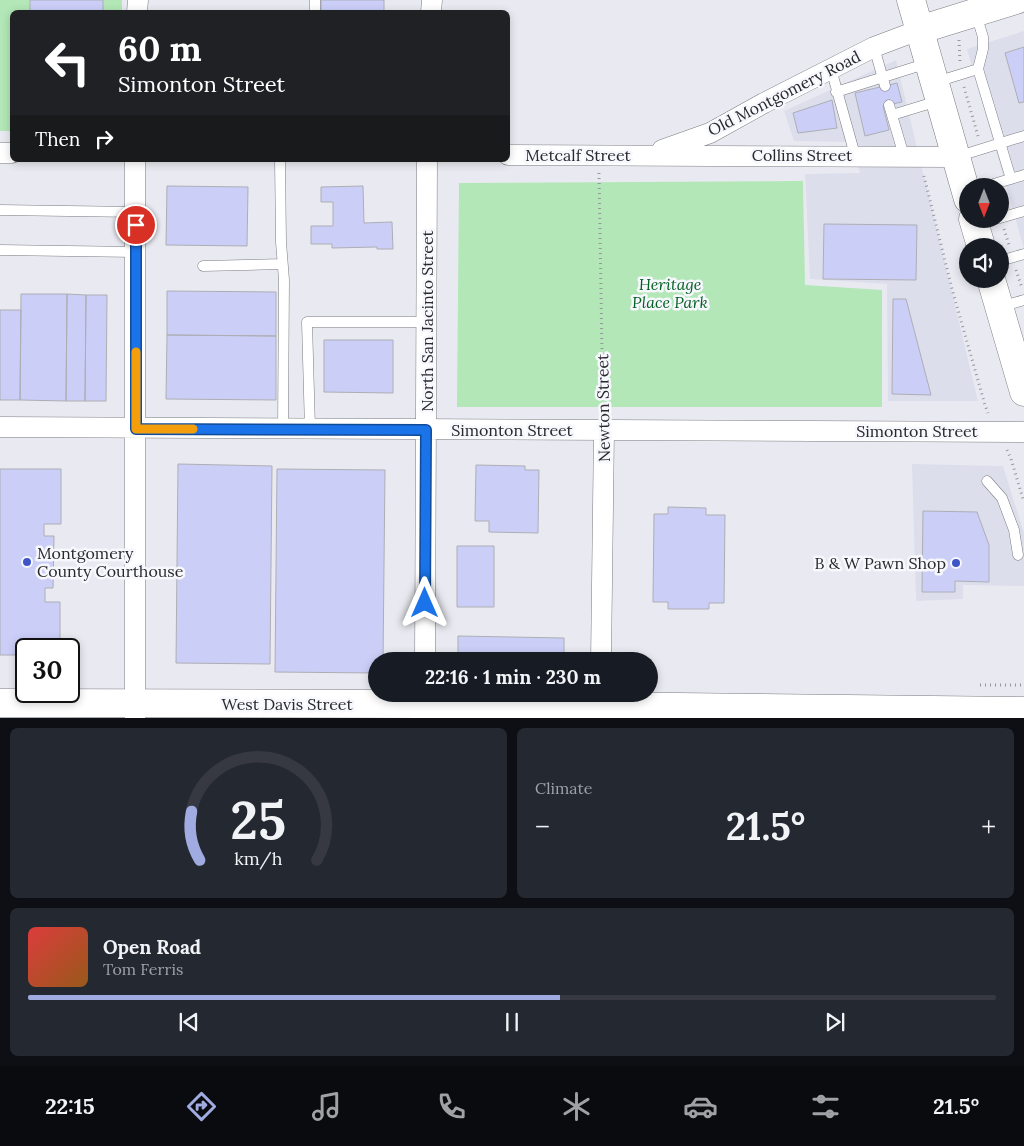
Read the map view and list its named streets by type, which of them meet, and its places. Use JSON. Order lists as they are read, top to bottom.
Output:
{
  "streets": {
    "main road": ["West Davis Street"],
    "street": [
      "Old Montgomery Road",
      "Metcalf Street",
      "Collins Street",
      "North San Jacinto Street",
      "Newton Street",
      "Simonton Street"
    ]
  },
  "crossings": [
    ["Old Montgomery Road", "Metcalf Street"],
    ["Old Montgomery Road", "Collins Street"],
    ["Metcalf Street", "Collins Street"],
    ["Metcalf Street", "Newton Street"],
    ["North San Jacinto Street", "Simonton Street"],
    ["Newton Street", "Simonton Street"]
  ],
  "parks": ["Heritage Place Park"],
  "places": ["Montgomery County Courthouse", "B & W Pawn Shop"],
  "north": "bottom",
  "page": {
    "turn": ["60 m", "Simonton Street"],
    "then": "Then",
    "limit": "30",
    "trip": "22:16 · 1 min · 230 m",
    "tile": "Climate",
    "heat": ["−", "21.5°", "+"],
    "song": ["Open Road", "Tom Ferris"],
    "tabs": ["22:15", "21.5°"],
    "gauge": ["25", "km/h"]
  }
}
